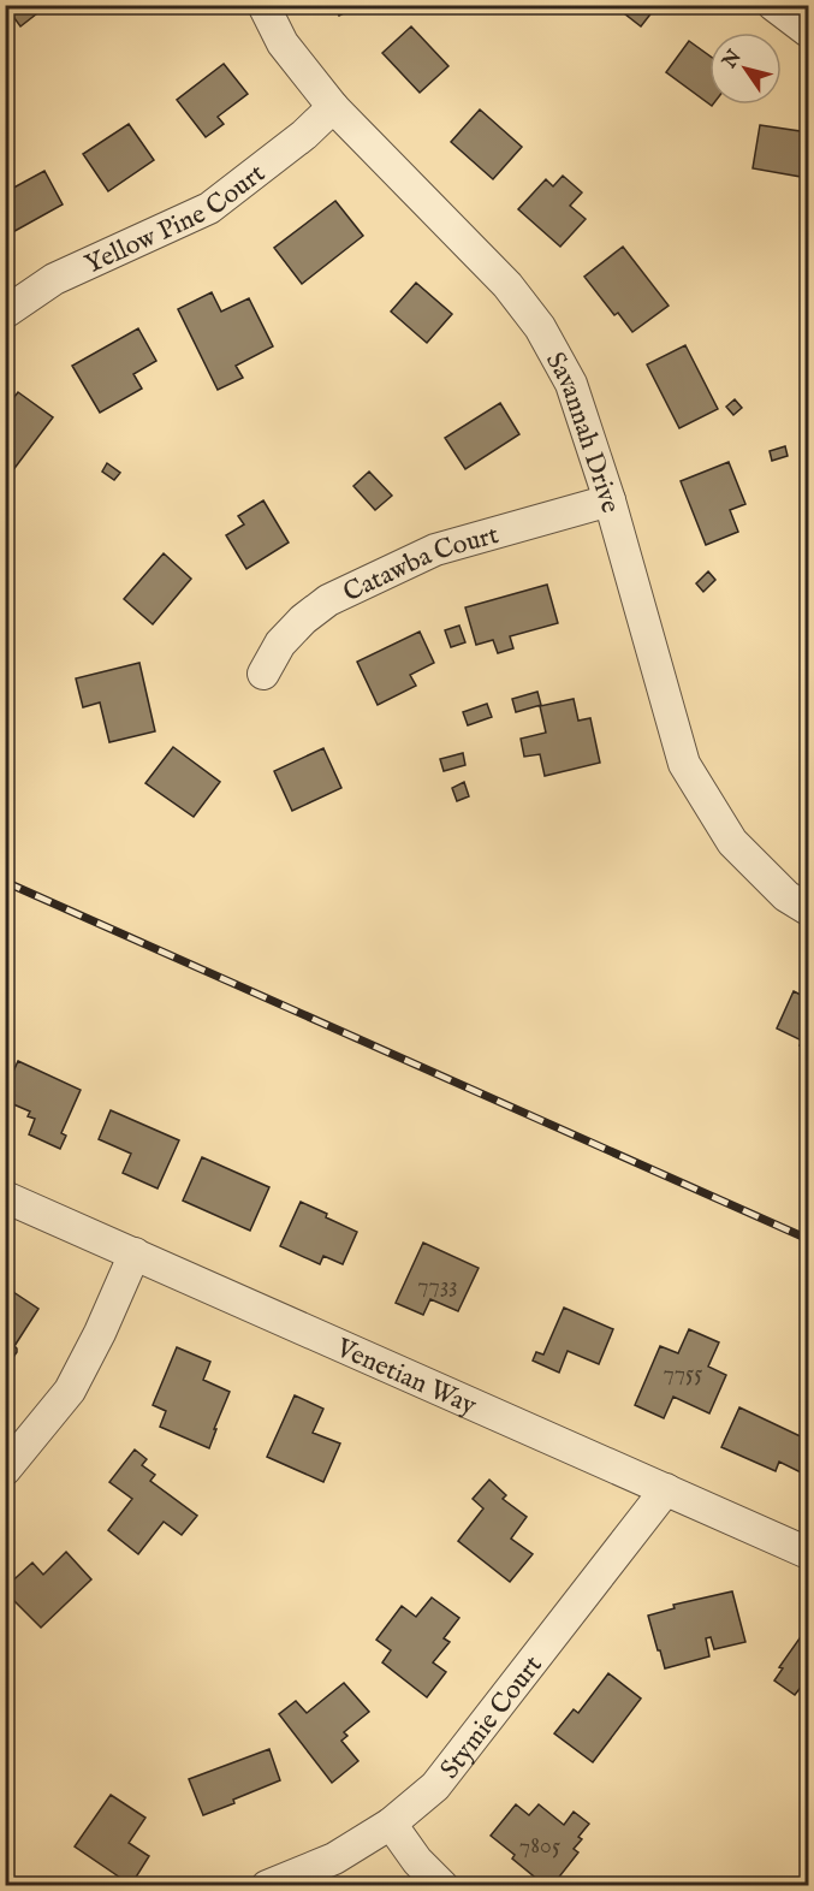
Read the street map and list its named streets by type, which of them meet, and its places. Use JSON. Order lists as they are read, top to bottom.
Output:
{
  "streets": {
    "street": [
      "Yellow Pine Court",
      "Savannah Drive",
      "Catawba Court",
      "Venetian Way",
      "Stymie Court"
    ]
  },
  "crossings": [
    ["Yellow Pine Court", "Savannah Drive"],
    ["Savannah Drive", "Catawba Court"],
    ["Venetian Way", "Stymie Court"]
  ],
  "house_numbers": ["7733", "7755", "7805"],
  "north": "top left"
}
